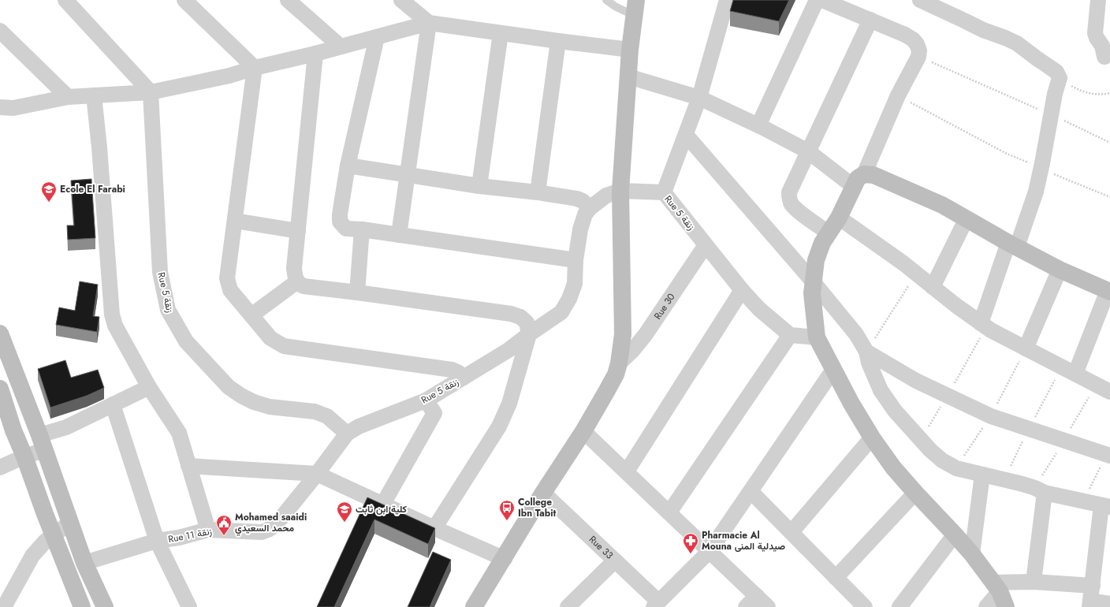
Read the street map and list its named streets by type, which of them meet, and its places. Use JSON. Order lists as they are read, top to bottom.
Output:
{
  "streets": {
    "street": [
      "Rue 5 زنقة",
      "Rue 30",
      "Rue 11 زنقة",
      "Rue 33"
    ]
  },
  "crossings": [
    ["Rue 5 زنقة", "Rue 30"],
    ["Rue 5 زنقة", "Rue 11 زنقة"]
  ],
  "places": {
    "school or university": ["Ecole El Farabi", "كلية ابن ثابت"],
    "bus stop": ["College Ibn Tabit"],
    "public building": ["Mohamed saaidi محمد السعيدي"],
    "pharmacy": ["Pharmacie Al Mouna صيدلية المنى"]
  }
}
